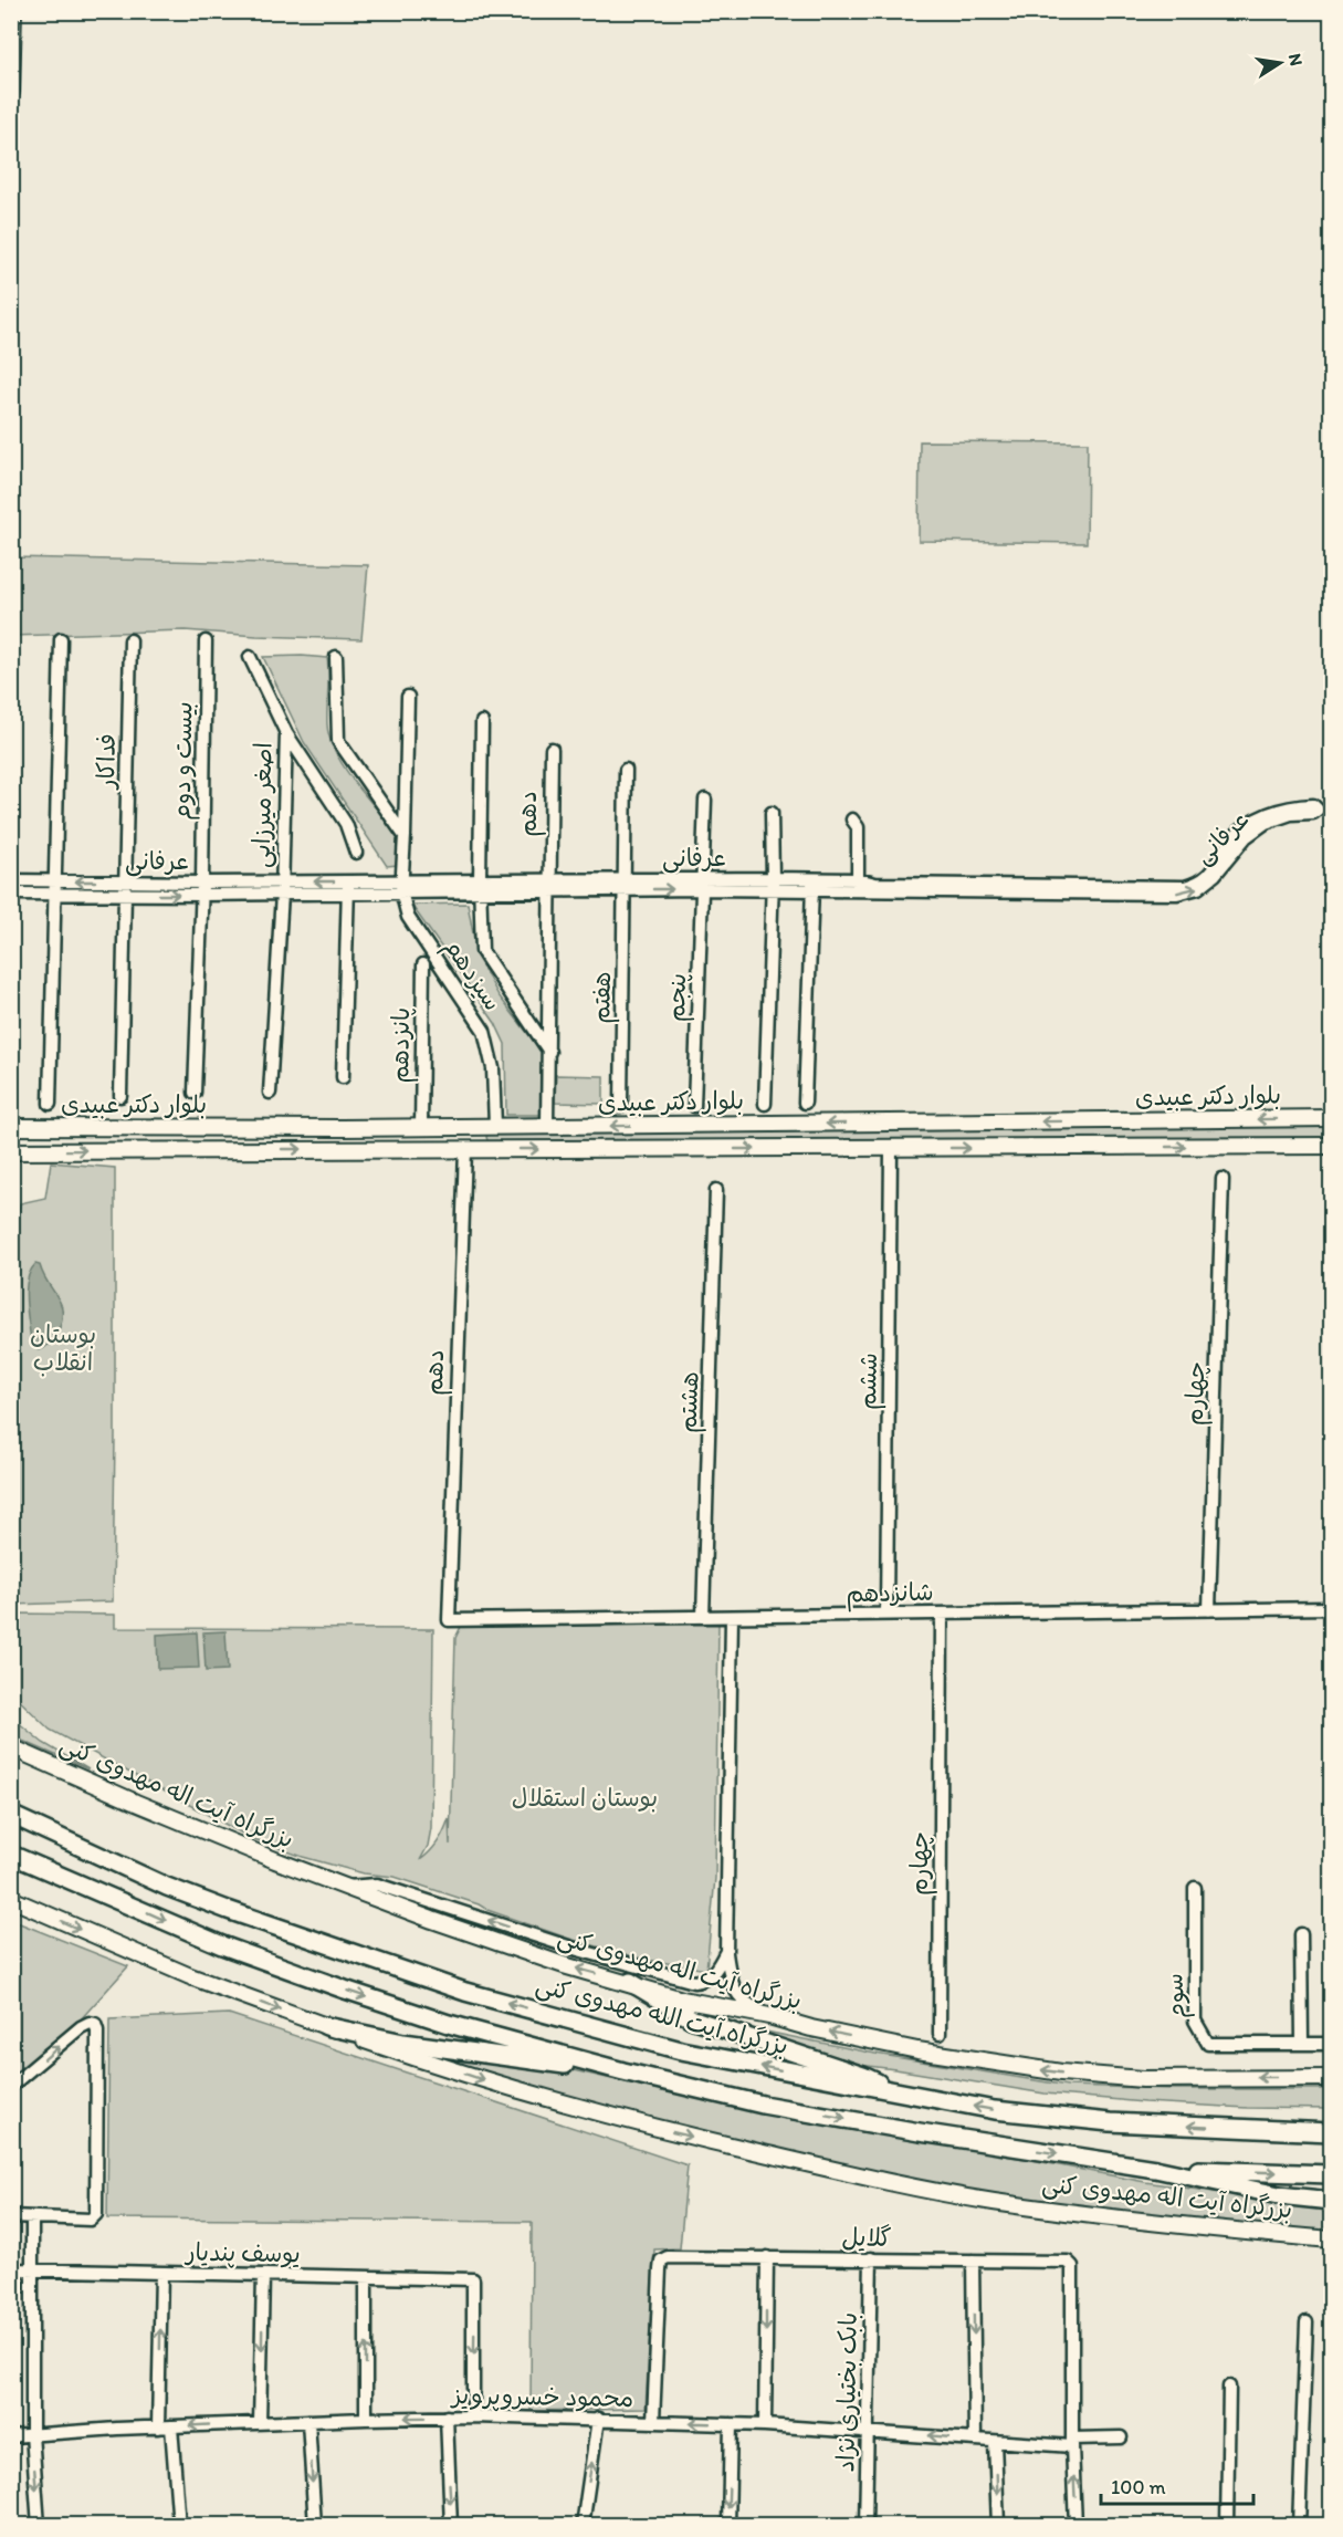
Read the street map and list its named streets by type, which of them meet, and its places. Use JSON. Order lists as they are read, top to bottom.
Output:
{
  "streets": {
    "highway": ["بزرگراه آیت اله مهدوی کنی", "بزرگراه آیت الله مهدوی کنی"],
    "main road": ["دهم", "بلوار دکتر عبیدی"],
    "street": [
      "فداکار",
      "بیست و دوم",
      "اصغر میرزایی",
      "عرفانی",
      "سیزدهم",
      "هفتم",
      "پنجم",
      "پانزدهم",
      "ششم",
      "چهارم",
      "هشتم",
      "شانزدهم",
      "سوم",
      "گلایل",
      "یوسف پندیار",
      "بابک بختیاری نژاد",
      "محمود خسروپرویز"
    ]
  },
  "crossings": [
    ["فداکار", "عرفانی"],
    ["بیست و دوم", "عرفانی"],
    ["اصغر میرزایی", "عرفانی"],
    ["دهم", "عرفانی"],
    ["دهم", "بلوار دکتر عبیدی"],
    ["دهم", "شانزدهم"],
    ["عرفانی", "سیزدهم"],
    ["عرفانی", "هفتم"],
    ["عرفانی", "پنجم"],
    ["سیزدهم", "بلوار دکتر عبیدی"],
    ["پانزدهم", "بلوار دکتر عبیدی"],
    ["بلوار دکتر عبیدی", "ششم"],
    ["ششم", "شانزدهم"],
    ["چهارم", "شانزدهم"],
    ["هشتم", "شانزدهم"],
    ["گلایل", "بابک بختیاری نژاد"],
    ["گلایل", "محمود خسروپرویز"],
    ["یوسف پندیار", "محمود خسروپرویز"],
    ["بابک بختیاری نژاد", "محمود خسروپرویز"]
  ],
  "parks": ["بوستان انقلاب", "بوستان استقلال"],
  "scale_bar": "100 m",
  "north": "right"
}
